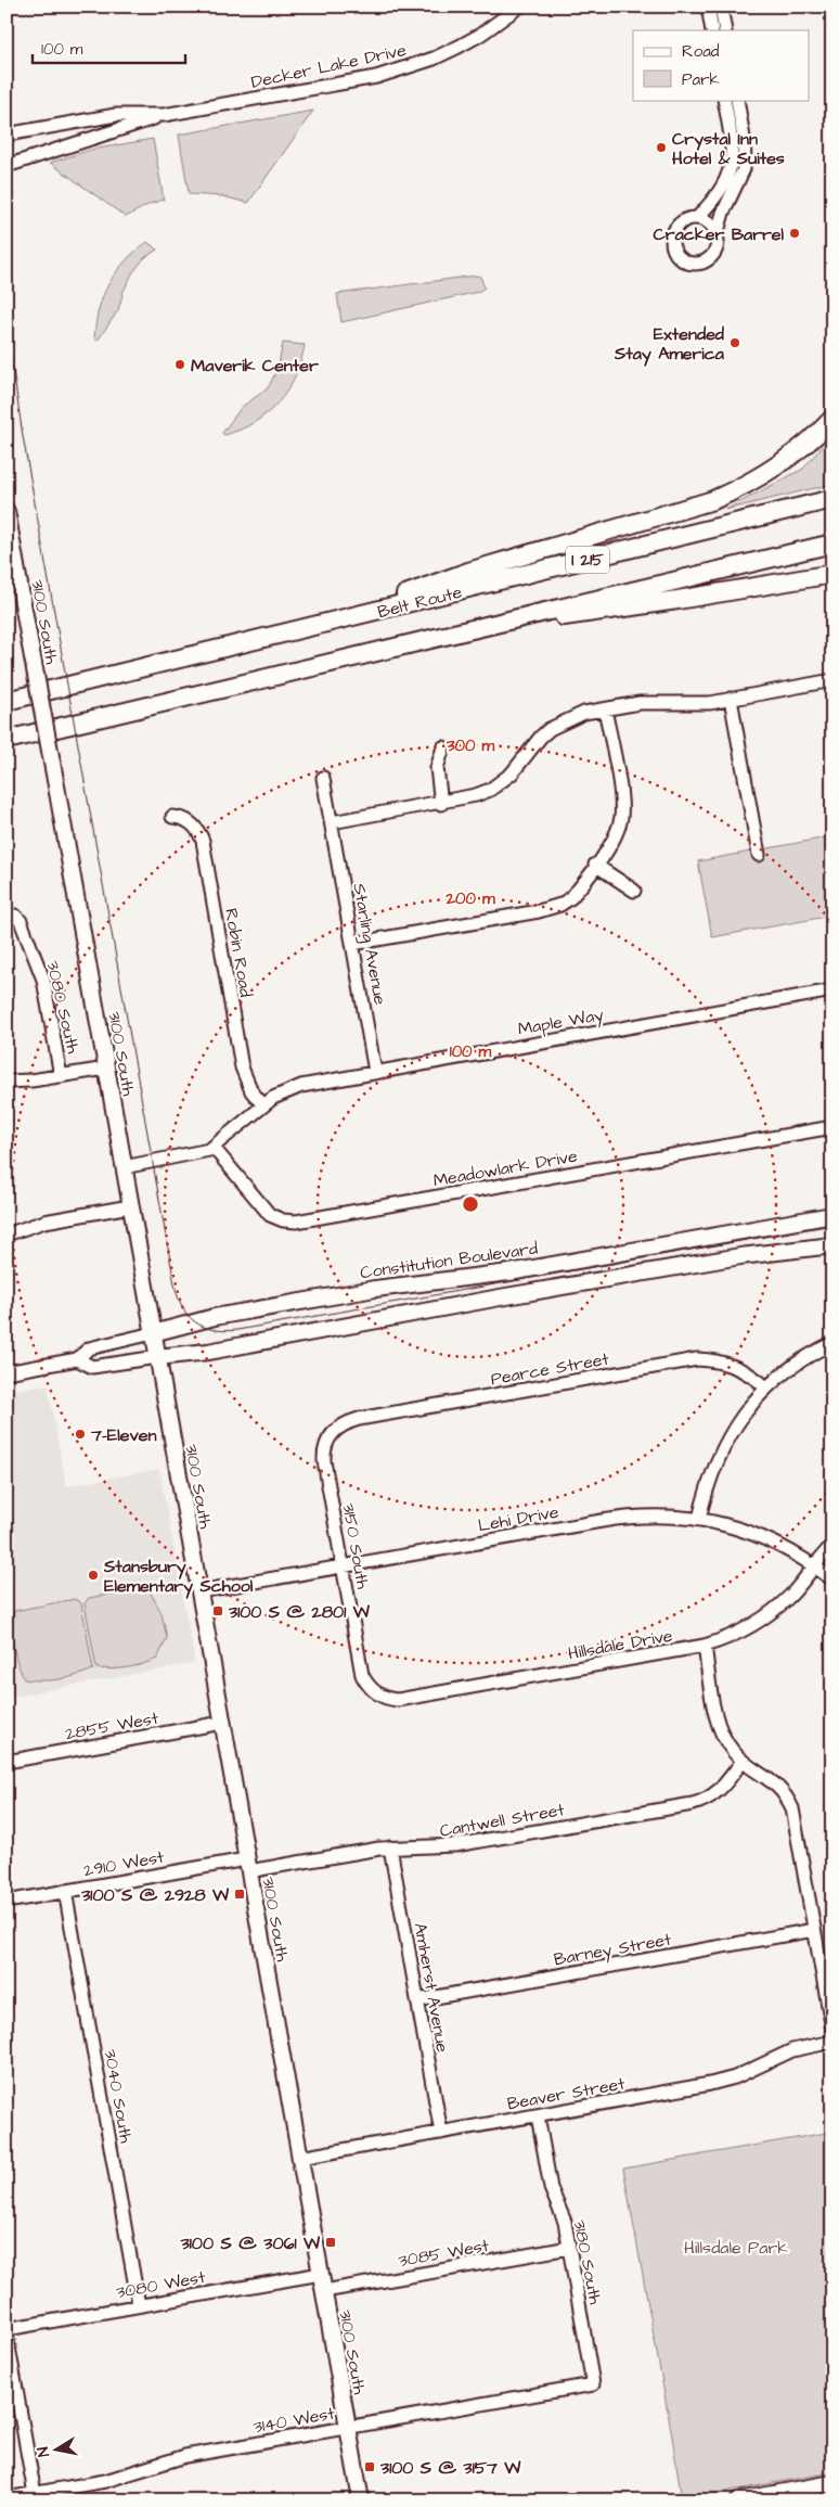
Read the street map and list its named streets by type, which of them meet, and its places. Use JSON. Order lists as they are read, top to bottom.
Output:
{
  "streets": {
    "highway": ["I 215", "Belt Route"],
    "main road": ["3100 South", "Constitution Boulevard"],
    "street": [
      "Decker Lake Drive",
      "Starling Avenue",
      "Robin Road",
      "3080 South",
      "Maple Way",
      "Meadowlark Drive",
      "Pearce Street",
      "Lehi Drive",
      "3150 South",
      "Hillsdale Drive",
      "2855 West",
      "Cantwell Street",
      "2910 West",
      "Barney Street",
      "Amherst Avenue",
      "Beaver Street",
      "3040 South",
      "3085 West",
      "3180 South",
      "3080 West",
      "3140 West"
    ]
  },
  "crossings": [
    ["3100 South", "Maple Way"],
    ["3100 South", "Constitution Boulevard"],
    ["3100 South", "Lehi Drive"],
    ["3100 South", "2855 West"],
    ["3100 South", "Cantwell Street"],
    ["3100 South", "2910 West"],
    ["3100 South", "Beaver Street"],
    ["3100 South", "3085 West"],
    ["3100 South", "3080 West"],
    ["3100 South", "3140 West"],
    ["Starling Avenue", "Maple Way"],
    ["Robin Road", "Maple Way"],
    ["Maple Way", "Meadowlark Drive"],
    ["Pearce Street", "3150 South"],
    ["Lehi Drive", "3150 South"],
    ["Lehi Drive", "Hillsdale Drive"],
    ["3150 South", "Hillsdale Drive"],
    ["Cantwell Street", "2910 West"],
    ["Cantwell Street", "Amherst Avenue"],
    ["2910 West", "3040 South"],
    ["Barney Street", "Amherst Avenue"],
    ["Amherst Avenue", "Beaver Street"],
    ["Beaver Street", "3180 South"],
    ["3040 South", "3080 West"],
    ["3085 West", "3180 South"],
    ["3180 South", "3140 West"]
  ],
  "parks": ["Hillsdale Park"],
  "places": {
    "other": [
      "Crystal Inn Hotel & Suites",
      "Cracker Barrel",
      "Extended Stay America",
      "Maverik Center",
      "7-Eleven",
      "Stansbury Elementary School"
    ],
    "transit": [
      "3100 S @ 2801 W",
      "3100 S @ 2928 W",
      "3100 S @ 3061 W",
      "3100 S @ 3157 W"
    ]
  },
  "legend": ["Road", "Park"],
  "scale_bar": "100 m",
  "north": "left",
  "rings": ["300 m", "200 m", "100 m"]
}
